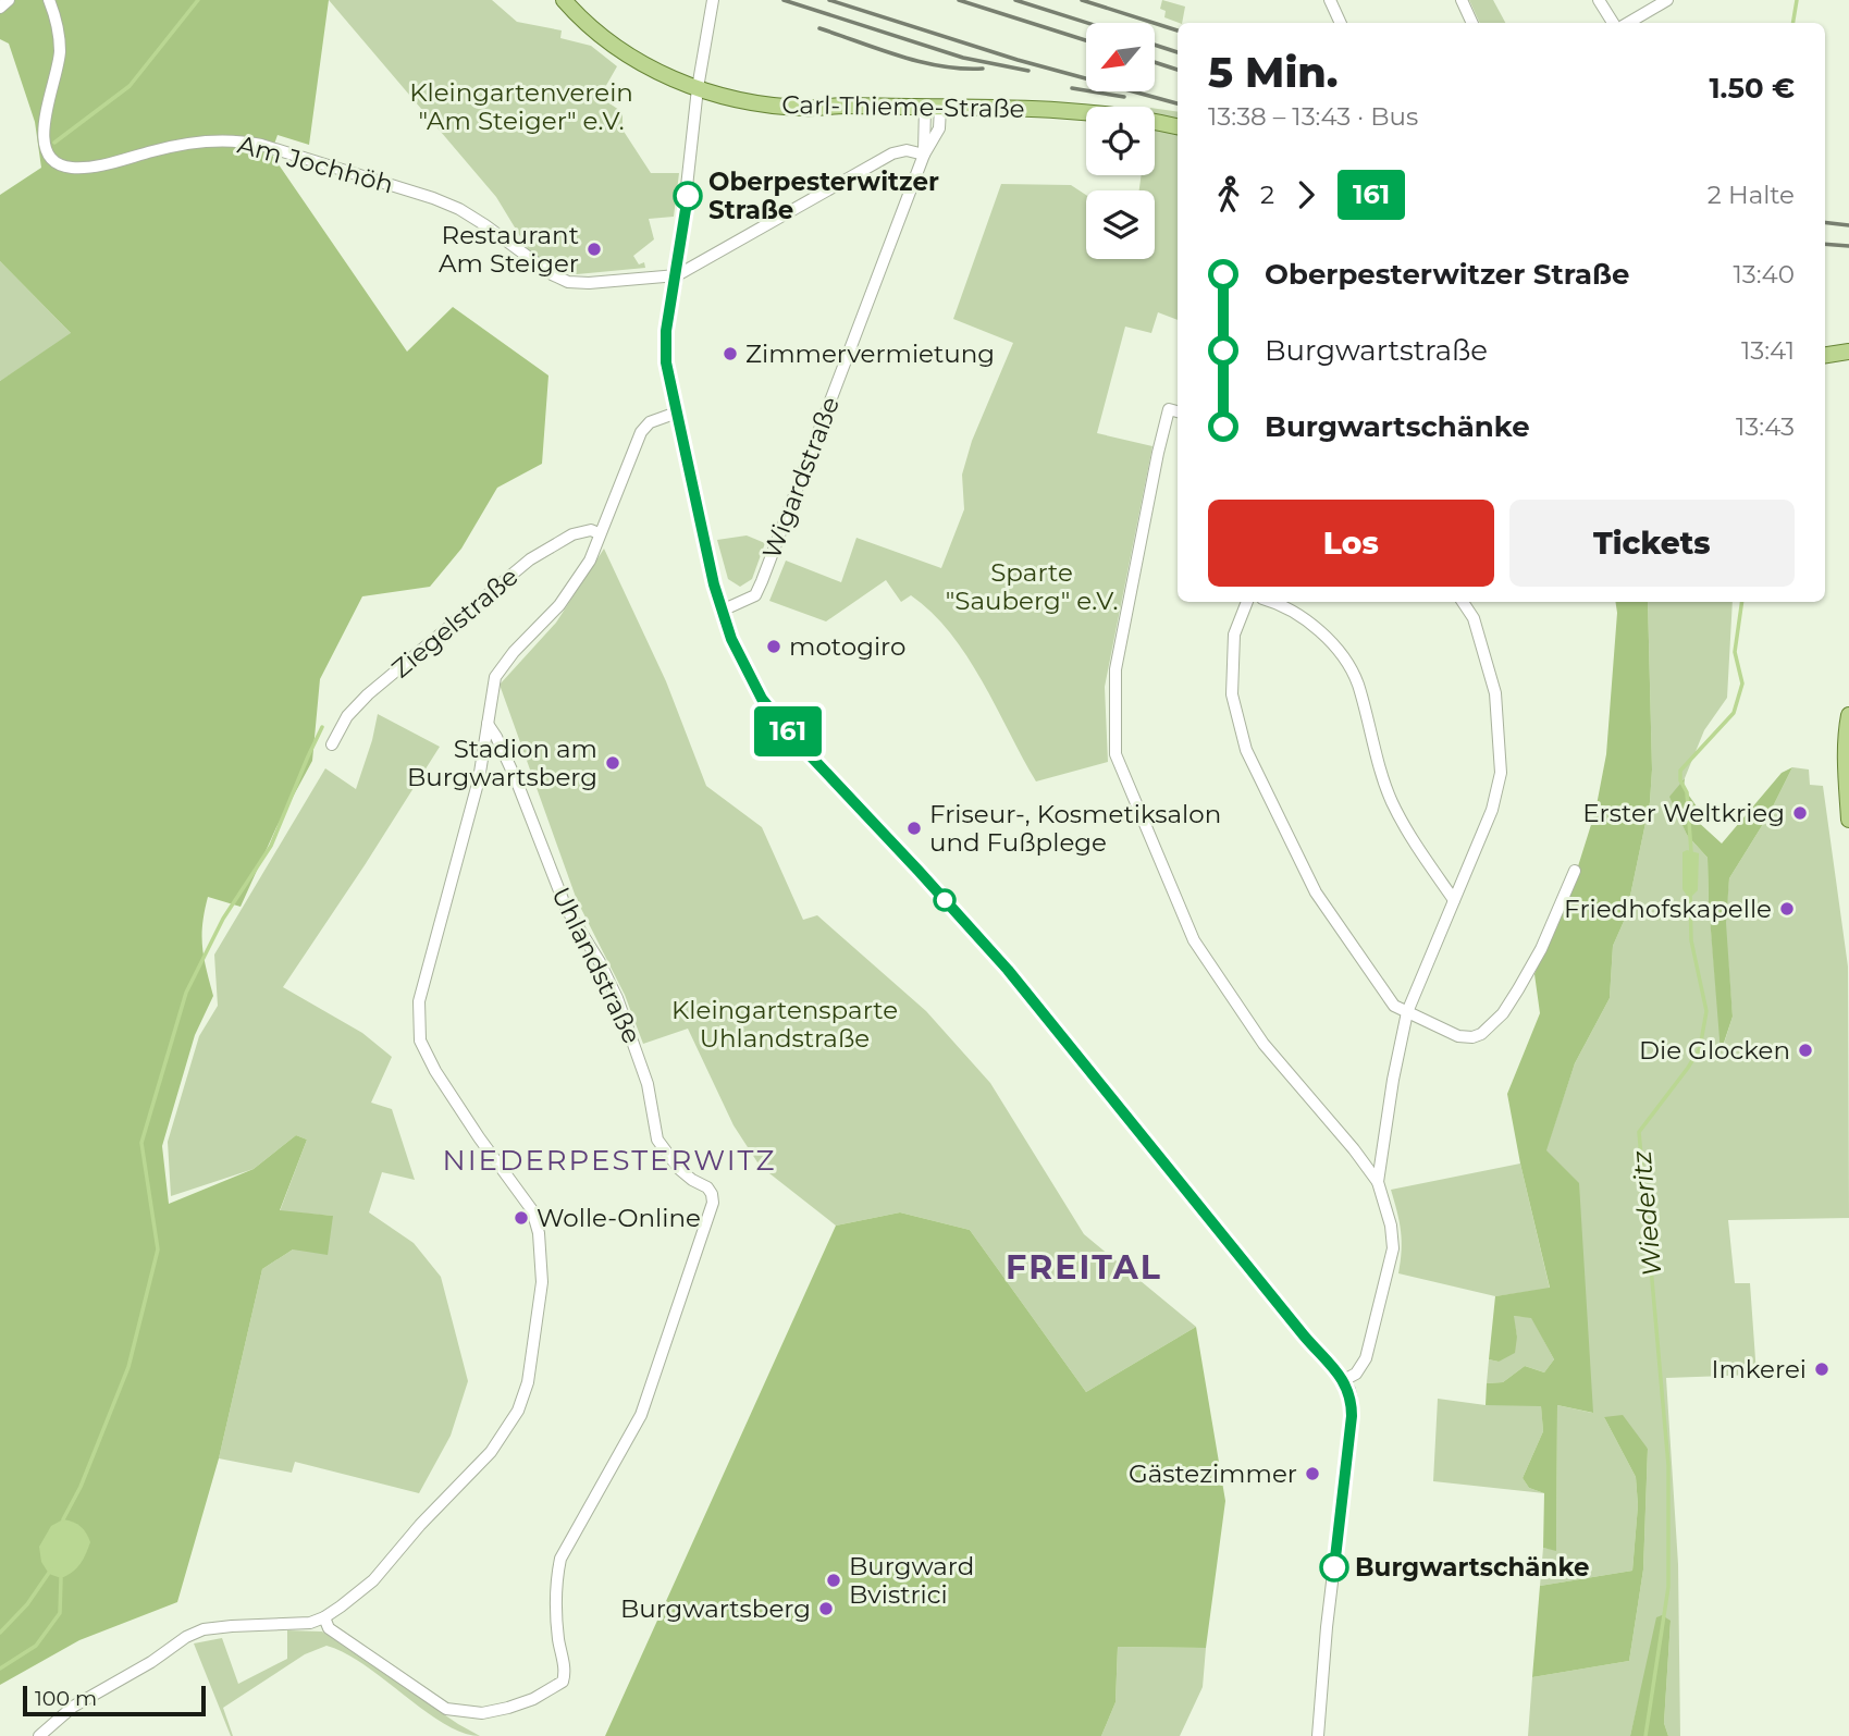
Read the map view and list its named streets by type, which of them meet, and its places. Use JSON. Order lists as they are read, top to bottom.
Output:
{
  "streets": {
    "main road": ["Carl-Thieme-Straße"],
    "street": [
      "Am Jochhöh",
      "Wigardstraße",
      "Ziegelstraße",
      "Uhlandstraße"
    ]
  },
  "crossings": [
    ["Carl-Thieme-Straße", "Wigardstraße"]
  ],
  "districts": ["NIEDERPESTERWITZ", "FREITAL"],
  "water": ["Wiederitz"],
  "parks": ["Kleingartenverein \"Am Steiger\" e.V.", "Sparte \"Sauberg\" e.V.", "Kleingartensparte Uhlandstraße"],
  "places": [
    "Oberpesterwitzer Straße",
    "Restaurant Am Steiger",
    "Zimmervermietung",
    "motogiro",
    "Stadion am Burgwartsberg",
    "Erster Weltkrieg",
    "Friseur-, Kosmetiksalon und Fußplege",
    "Friedhofskapelle",
    "Die Glocken",
    "Wolle-Online",
    "Imkerei",
    "Gästezimmer",
    "Burgwartschänke",
    "Burgward Bvistrici",
    "Burgwartsberg"
  ],
  "lines": ["bus line 161"],
  "scale_bar": "100 m",
  "north": "bottom left",
  "page": {
    "on_map": "161",
    "heading": ["5 Min.", "13:38 – 13:43 · Bus", "1.50 €"],
    "legs": ["2", "161", "2 Halte"],
    "list": [
      {
        "name": "Oberpesterwitzer Straße",
        "value": "13:40"
      },
      {
        "name": "Burgwartstraße",
        "value": "13:41"
      },
      {
        "name": "Burgwartschänke",
        "value": "13:43"
      }
    ],
    "buttons": ["Los", "Tickets"],
    "scale": "100 m"
  }
}
